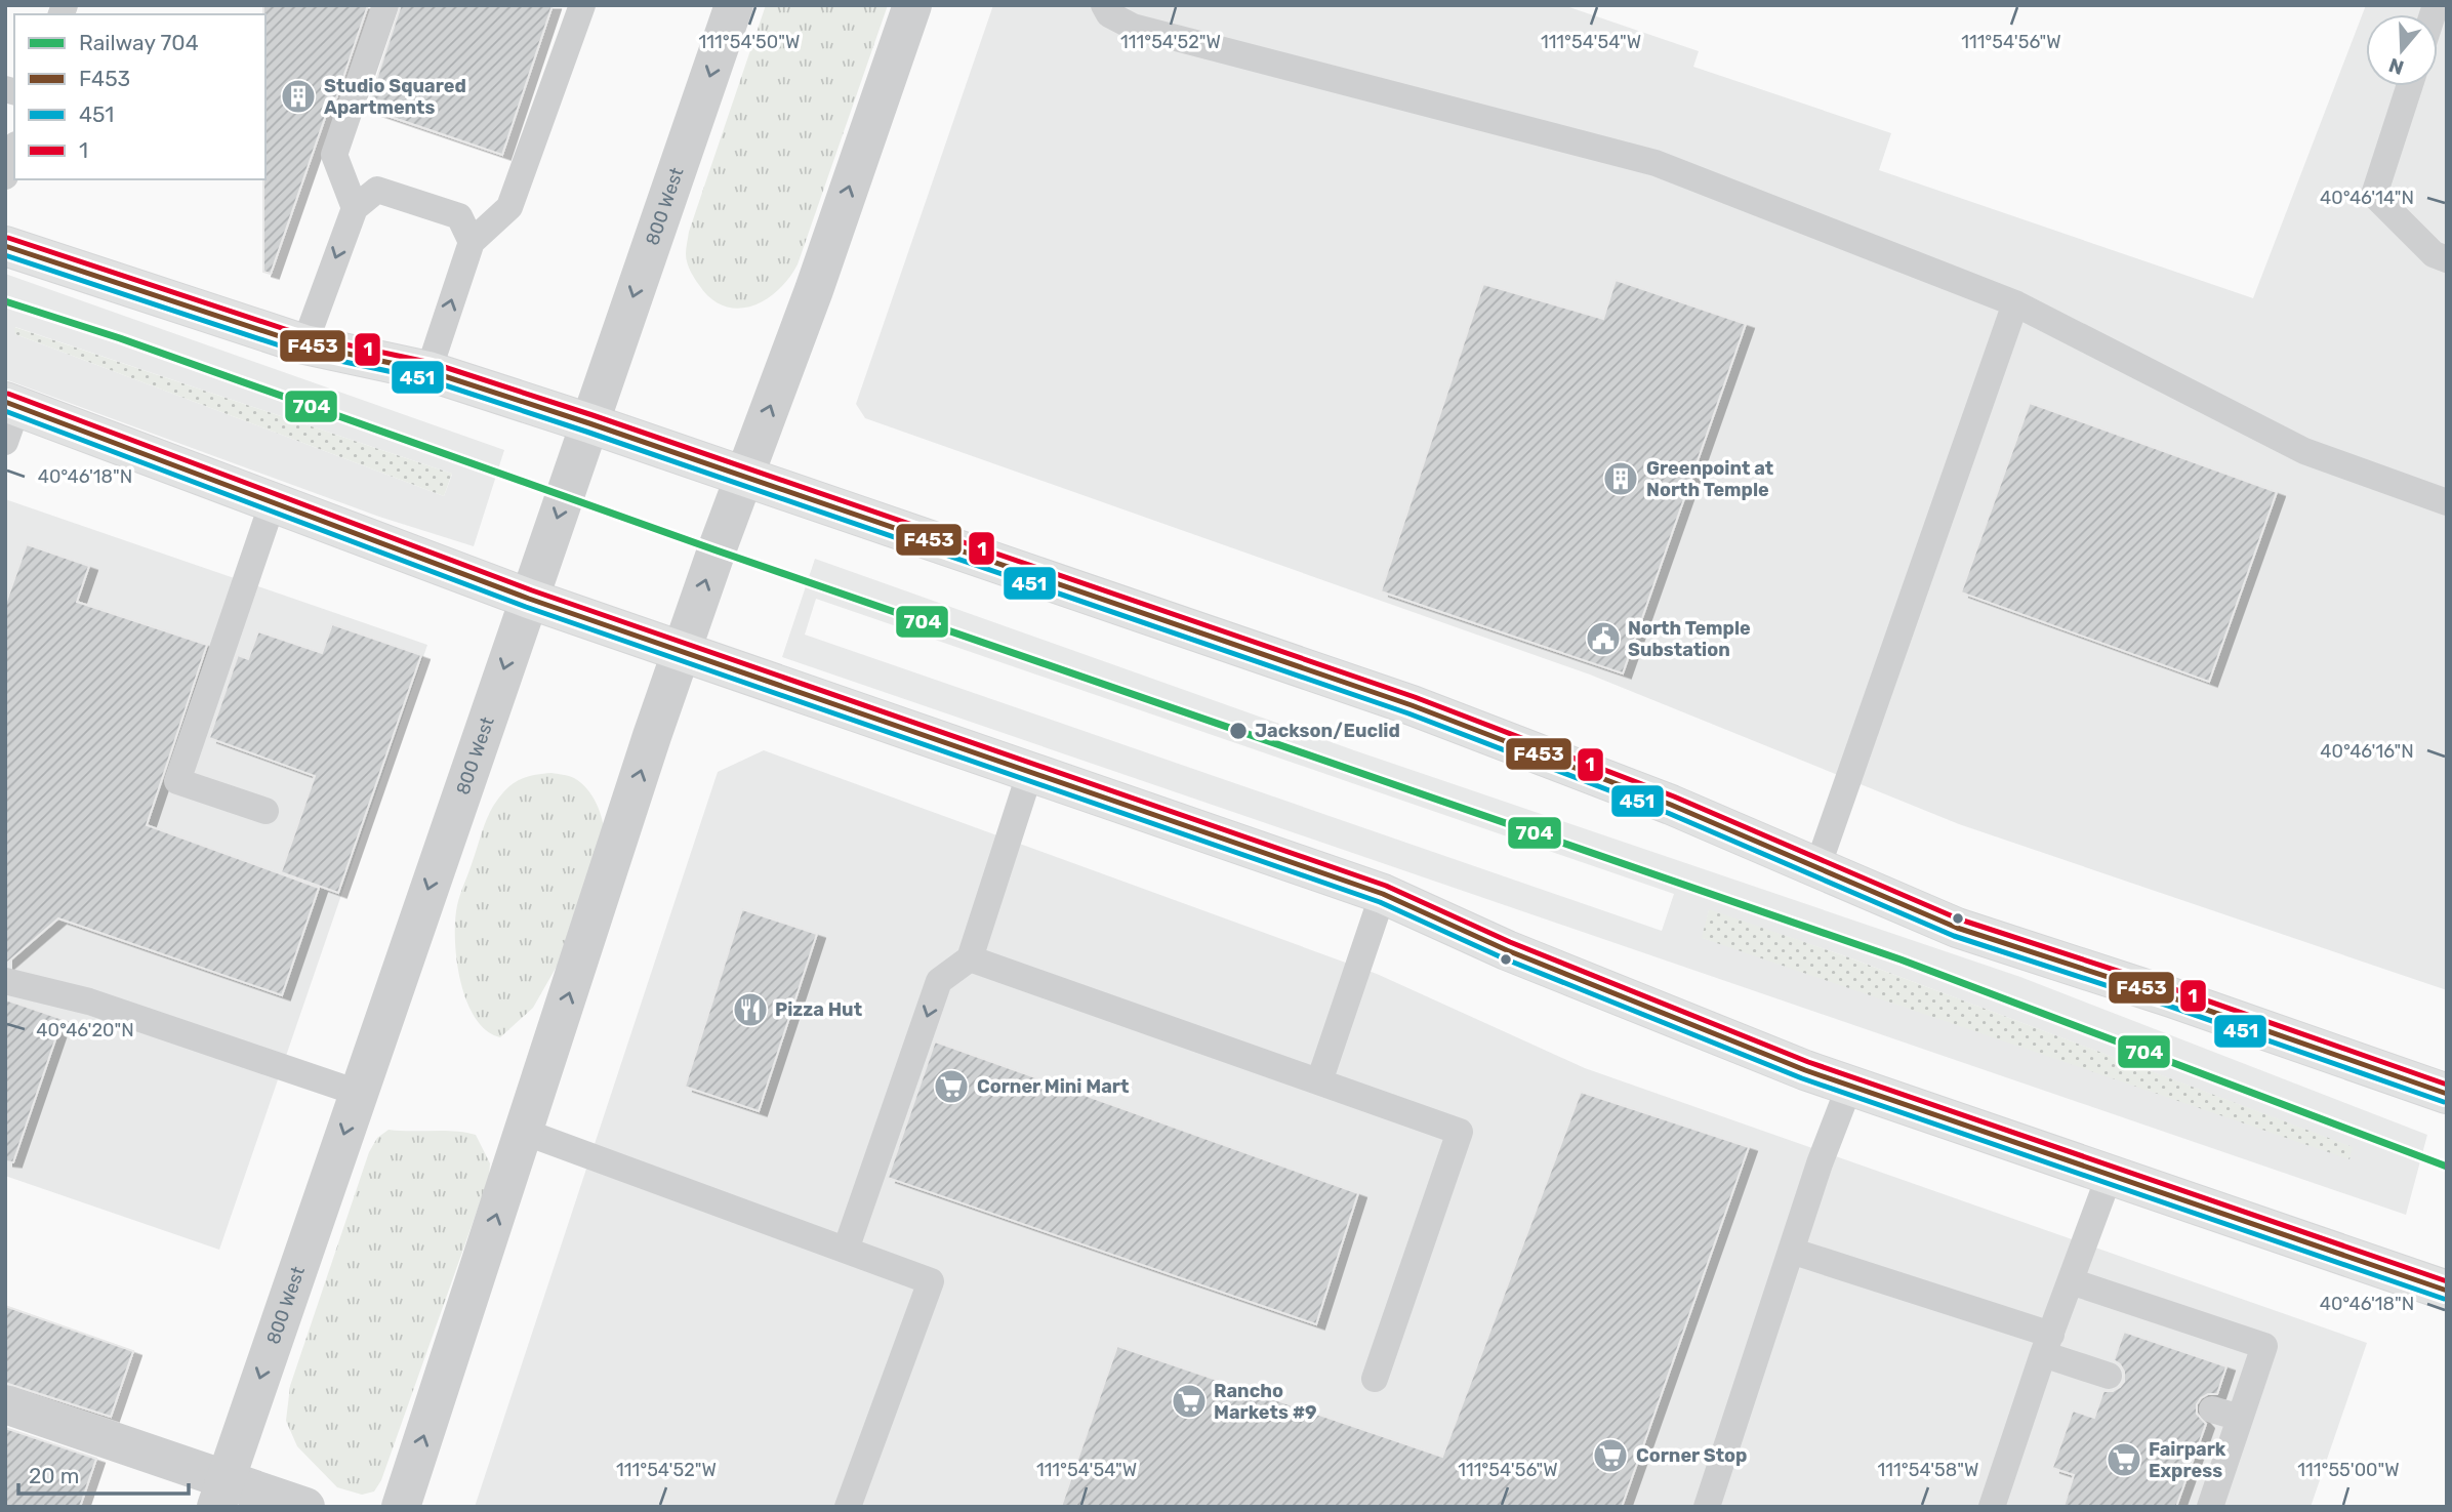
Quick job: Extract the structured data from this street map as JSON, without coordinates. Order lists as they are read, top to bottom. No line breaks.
{"streets":{"street":["800 West"]},"places":{"building":["Studio Squared Apartments","Greenpoint at North Temple"],"public building":["North Temple Substation"],"other":["Jackson/Euclid"],"restaurant":["Pizza Hut"],"supermarket":["Corner Mini Mart","Rancho Markets #9","Corner Stop","Fairpark Express"]},"lines":["transit line 1","transit line F453","transit line 451","rail line 704"],"legend":["Railway 704","F453","451","1"],"scale_bar":"20 m","north":"bottom","coordinates":["111°54'50\"W","111°54'52\"W","111°54'54\"W","111°54'56\"W","40°46'14\"N","40°46'18\"N","40°46'16\"N","40°46'20\"N","111°54'58\"W","111°55'00\"W"]}
